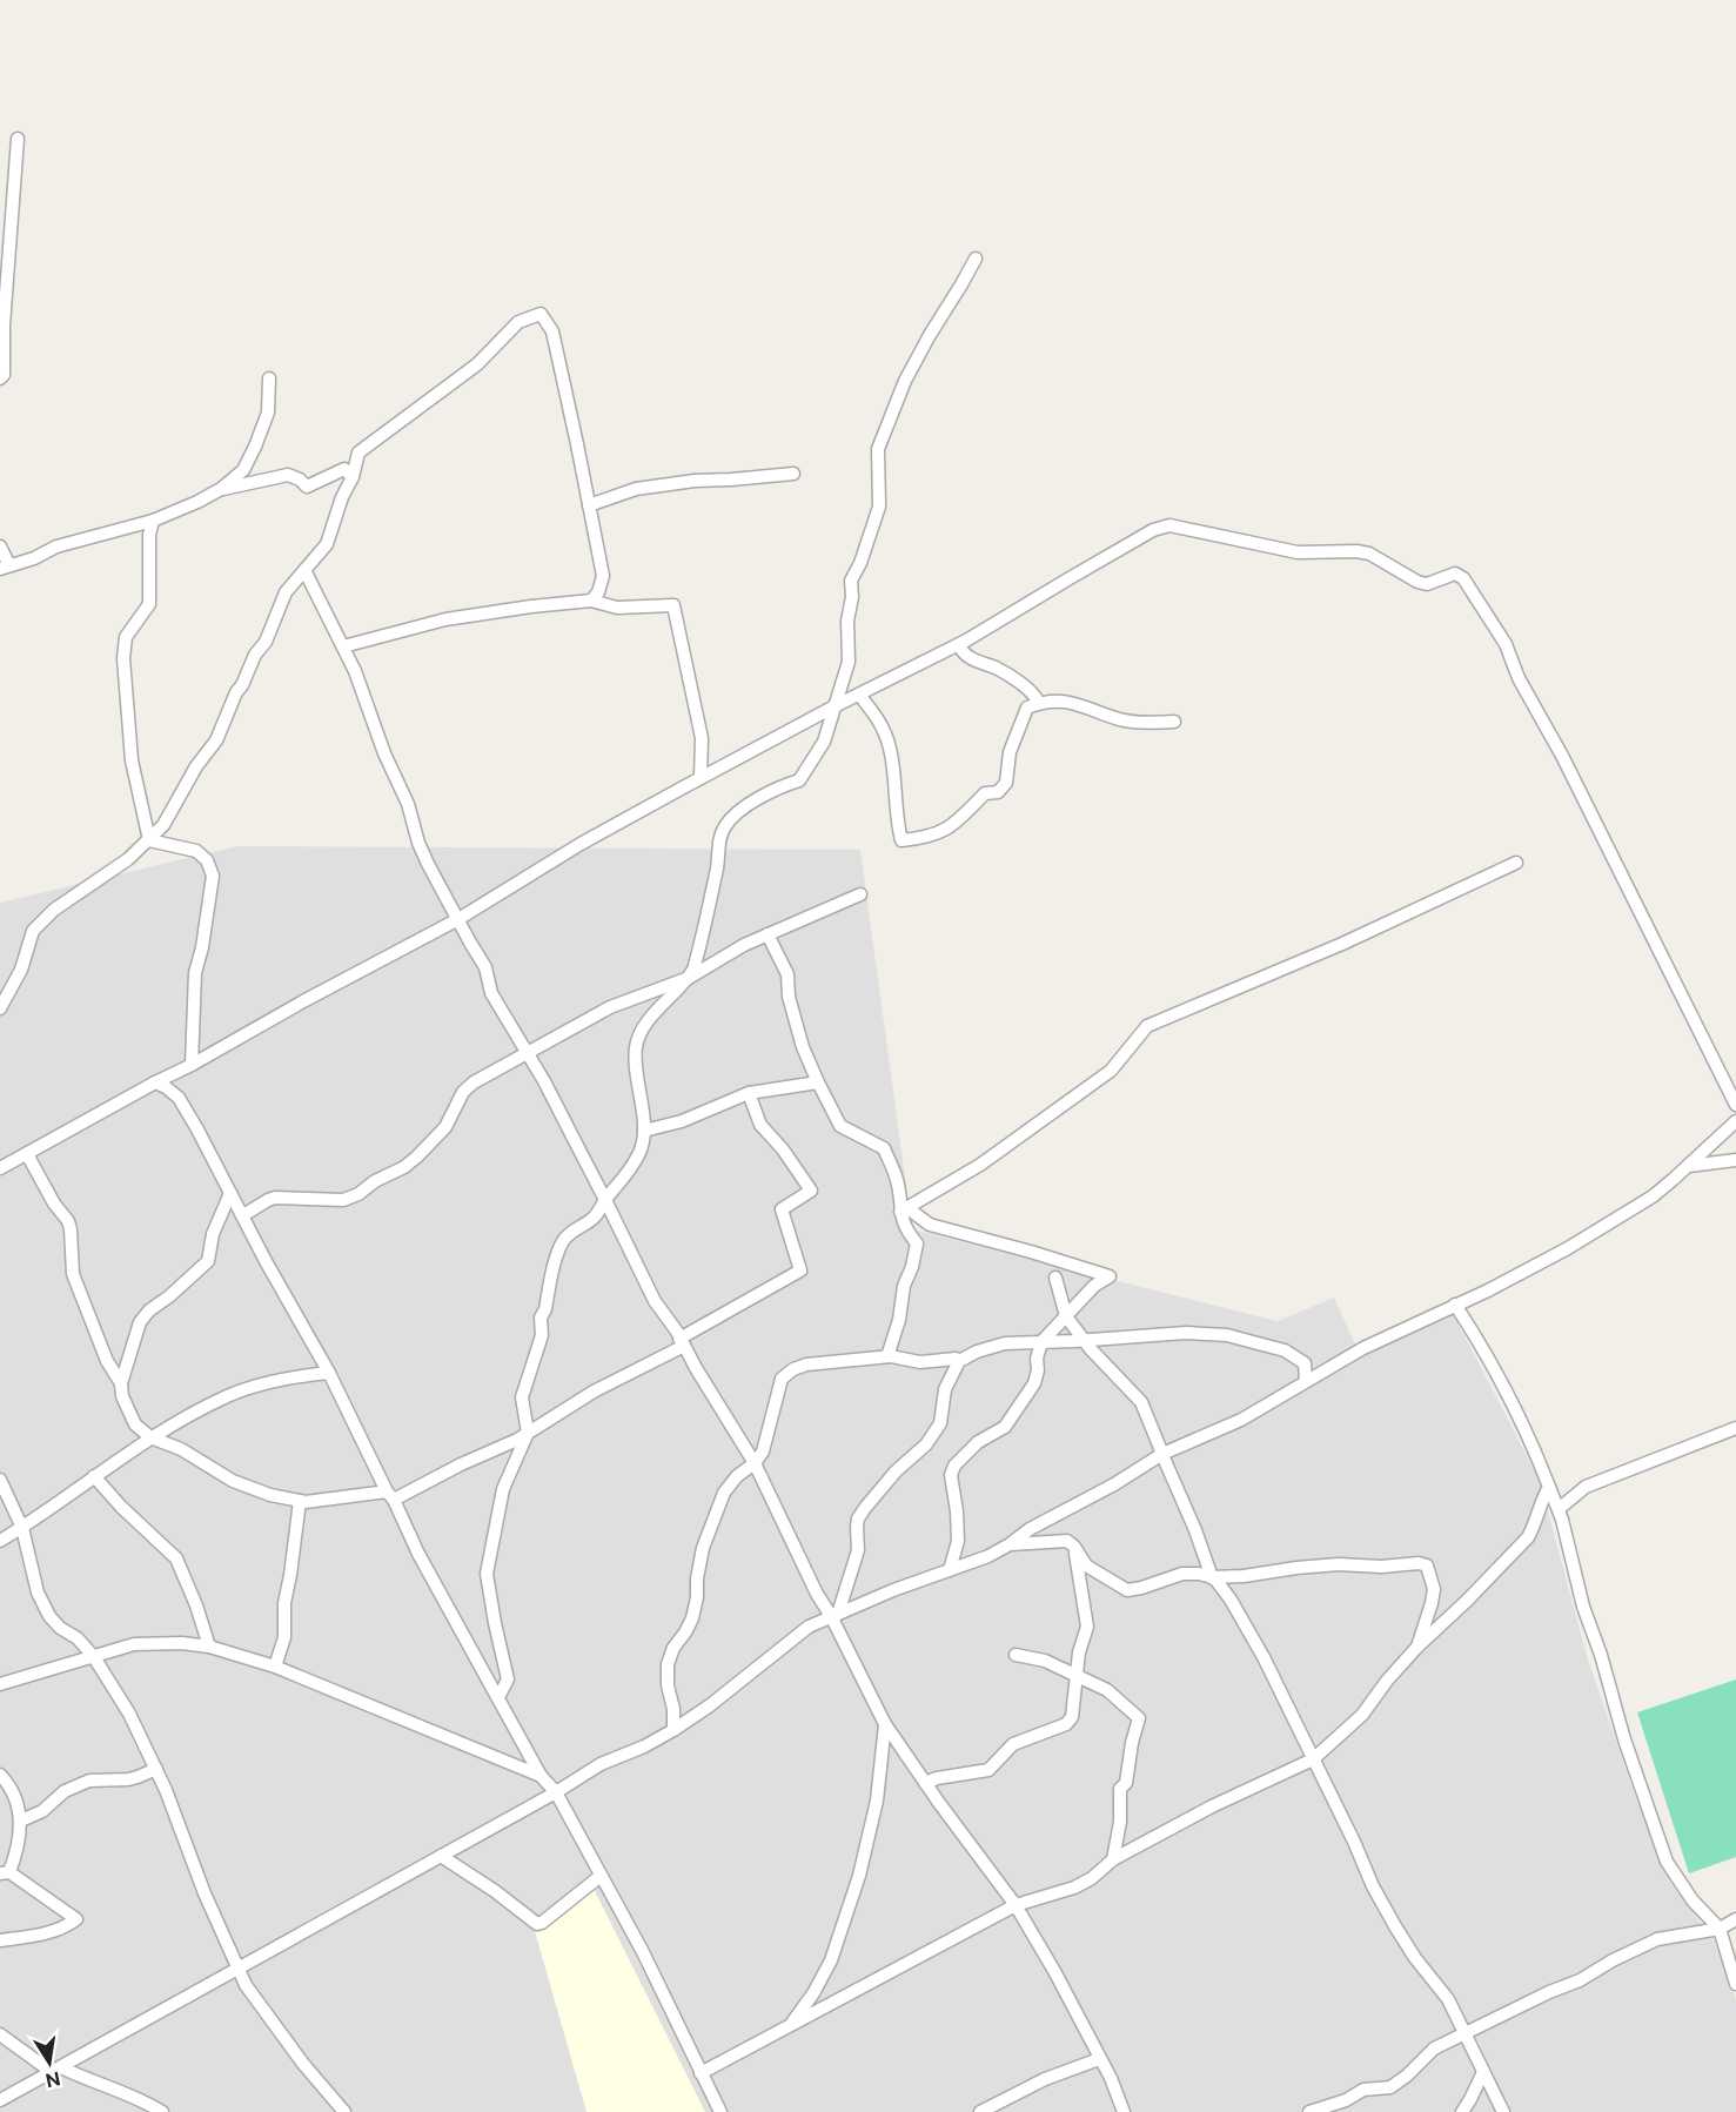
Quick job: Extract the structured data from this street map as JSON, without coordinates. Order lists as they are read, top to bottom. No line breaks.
{"north":"bottom"}
